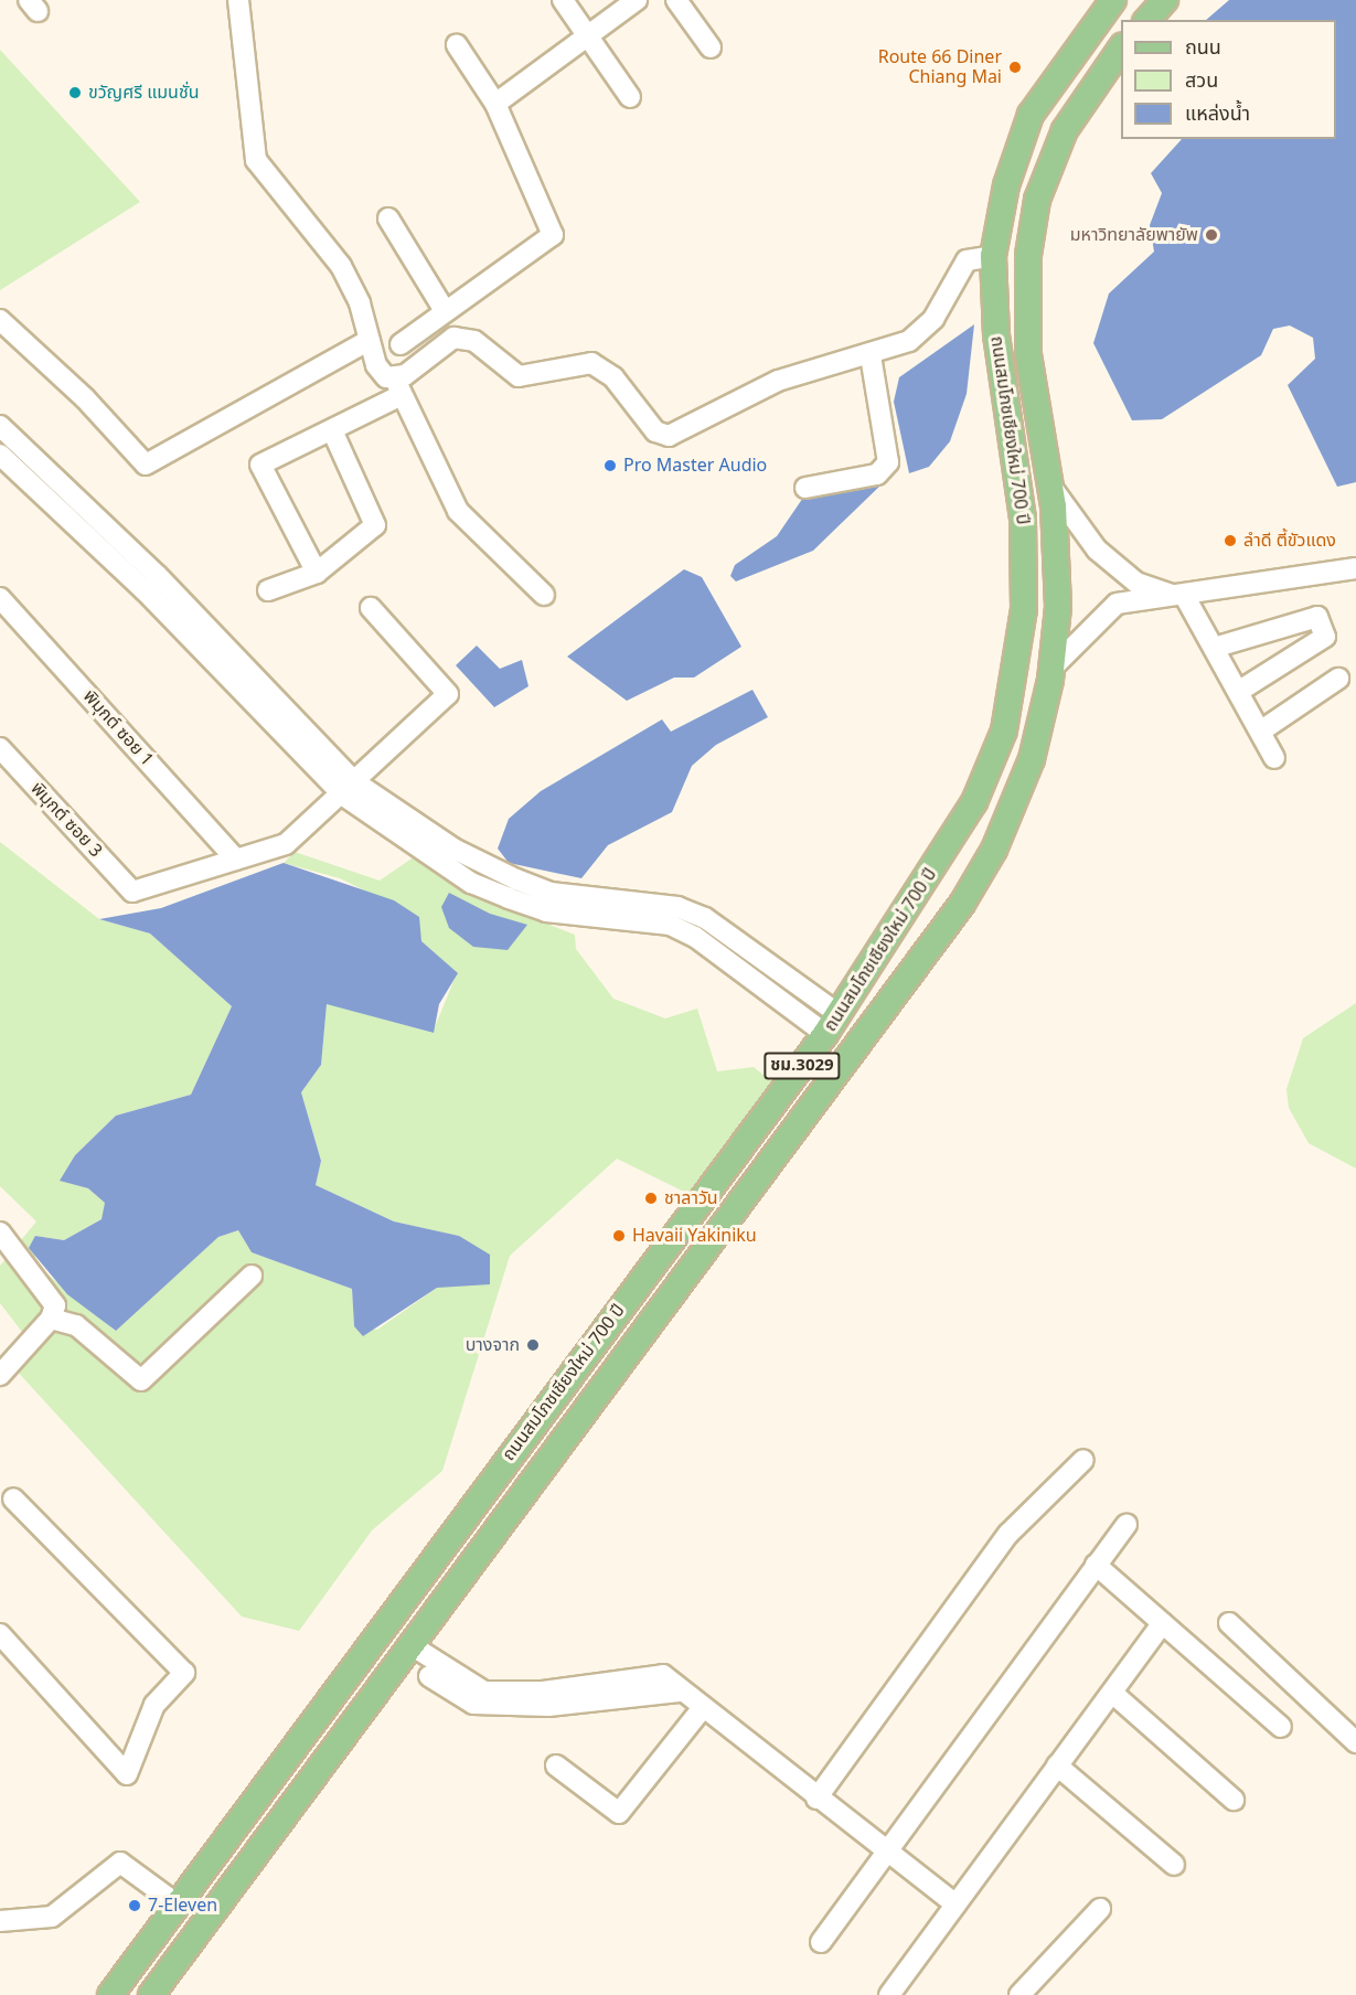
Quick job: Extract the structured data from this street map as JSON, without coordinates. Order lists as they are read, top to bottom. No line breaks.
{"streets":{"main road":["ถนนสมโภชเชียงใหม่ 700 ปี","ชม.3029"],"street":["พิมุกต์ ซอย 1","พิมุกต์ ซอย 3"]},"crossings":[["พิมุกต์ ซอย 1","พิมุกต์ ซอย 3"]],"places":["Route 66 Diner Chiang Mai","ขวัญศรี แมนชั่น","มหาวิทยาลัยพายัพ","Pro Master Audio","ลำดี ตี้ขัวแดง","ชาลาวัน","Havaii Yakiniku","บางจาก","7-Eleven"],"legend":["ถนน","สวน","แหล่งน้ำ"]}
